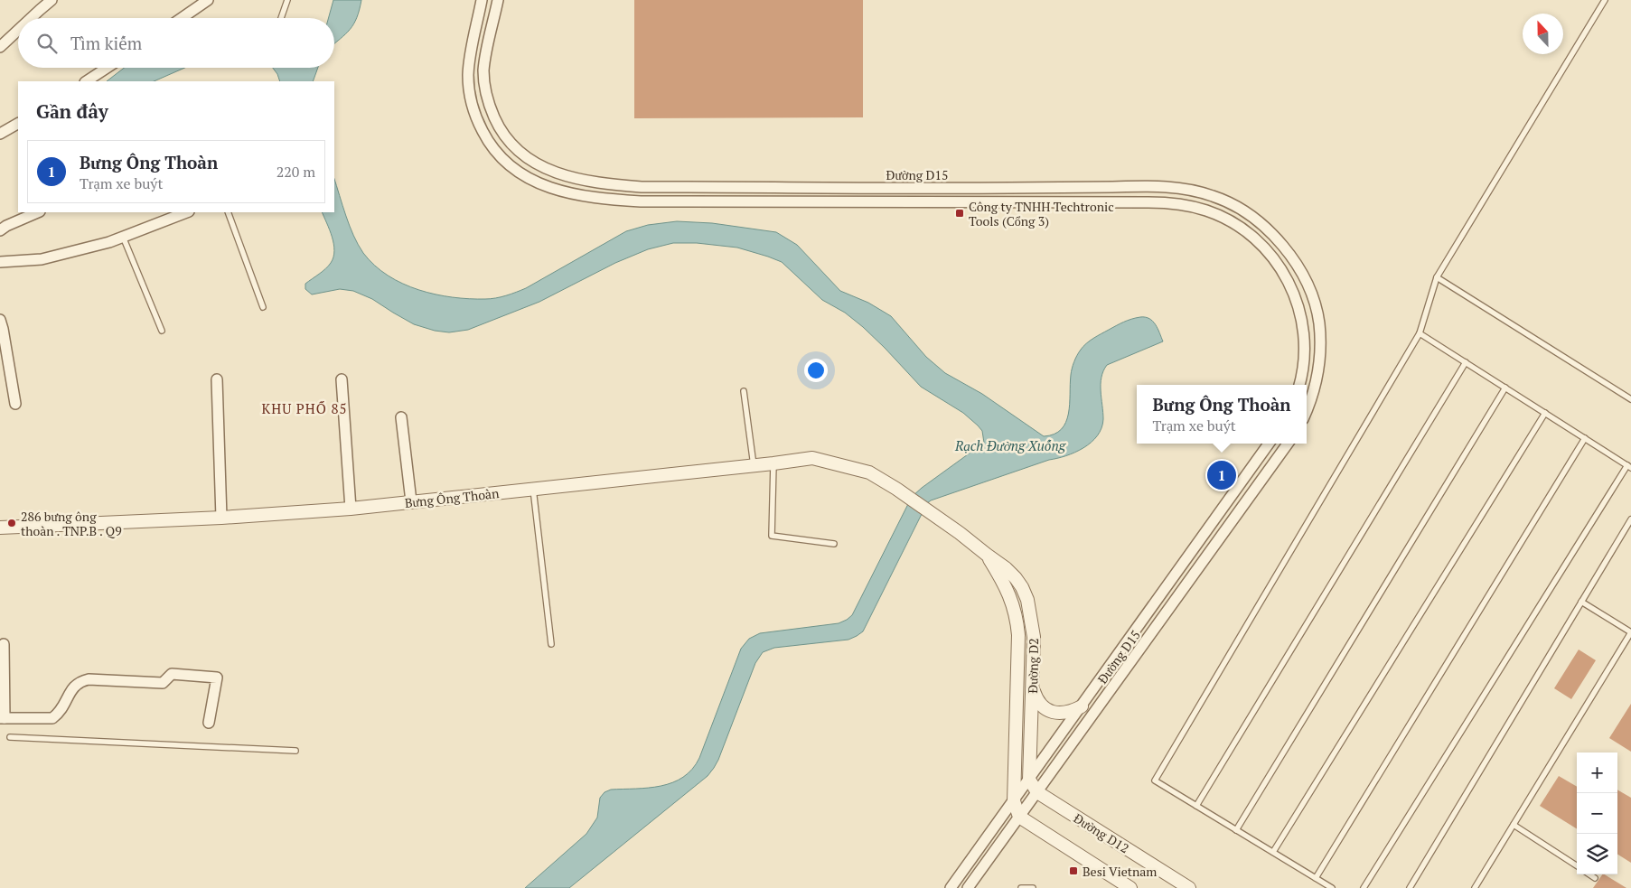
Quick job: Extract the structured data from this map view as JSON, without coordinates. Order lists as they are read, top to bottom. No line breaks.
{"streets":{"street":["Đường D15","Bưng Ông Thoàn","Đường D2","Đường D12"]},"crossings":[["Đường D15","Đường D2"],["Đường D15","Đường D12"],["Bưng Ông Thoàn","Đường D2"]],"districts":["KHU PHỐ 85"],"water":["Rạch Đường Xuống"],"places":{"transit":["Công ty TNHH Techtronic Tools (Cổng 3)","Besi Vietnam"],"other":["286 bưng ông thoàn . TNP.B . Q9"]},"north":"top","page":{"search":"Tìm kiếm","heading":"Gần đây","list":[{"mark":"1","name":"Bưng Ông Thoàn","note":"Trạm xe buýt","value":"220 m"}],"popup":["Bưng Ông Thoàn","Trạm xe buýt"],"pins":"1","map_buttons":["+","−"]}}
